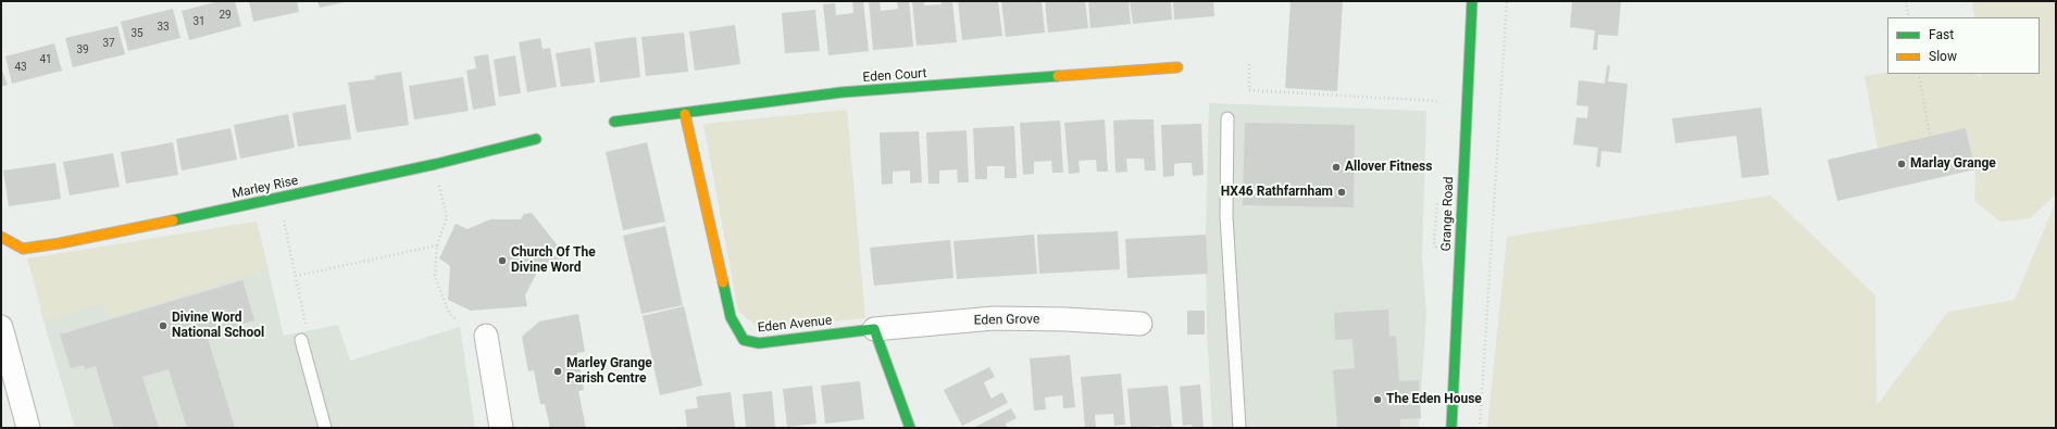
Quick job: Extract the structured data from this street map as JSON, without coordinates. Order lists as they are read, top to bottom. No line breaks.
{"streets":{"street":["Eden Court","Marley Rise","Grange Road","Eden Grove","Eden Avenue"]},"crossings":[["Eden Court","Eden Avenue"],["Eden Grove","Eden Avenue"]],"places":["Marlay Grange","Allover Fitness","HX46 Rathfarnham","Church Of The Divine Word","Divine Word National School","Marley Grange Parish Centre","The Eden House"],"house_numbers":["29","31","33","35","37","39","41","43"],"legend":["Fast","Slow"]}
